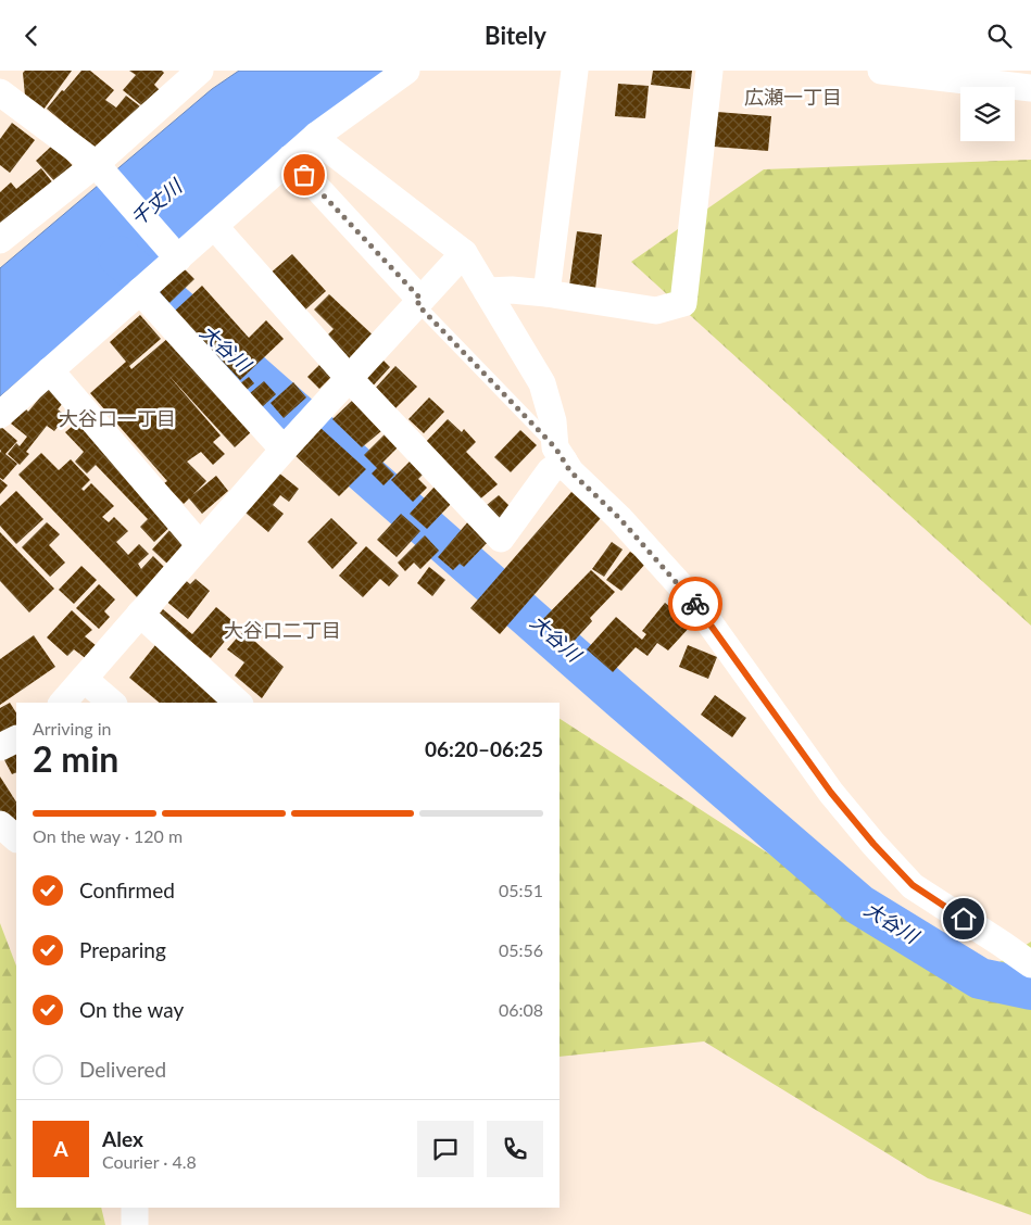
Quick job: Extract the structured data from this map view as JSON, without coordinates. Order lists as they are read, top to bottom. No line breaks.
{"districts":["広瀬一丁目","大谷口一丁目","大谷口二丁目"],"water":["千丈川","大谷川"],"page":{"header":"Bitely","heading":["2 min","Arriving in","06:20–06:25"],"panel":["Alex","Courier · 4.8"],"bar":"On the way · 120 m","list":[["Confirmed","05:51"],["Preparing","05:56"],["On the way","06:08"],"Delivered"],"round":"A"}}
